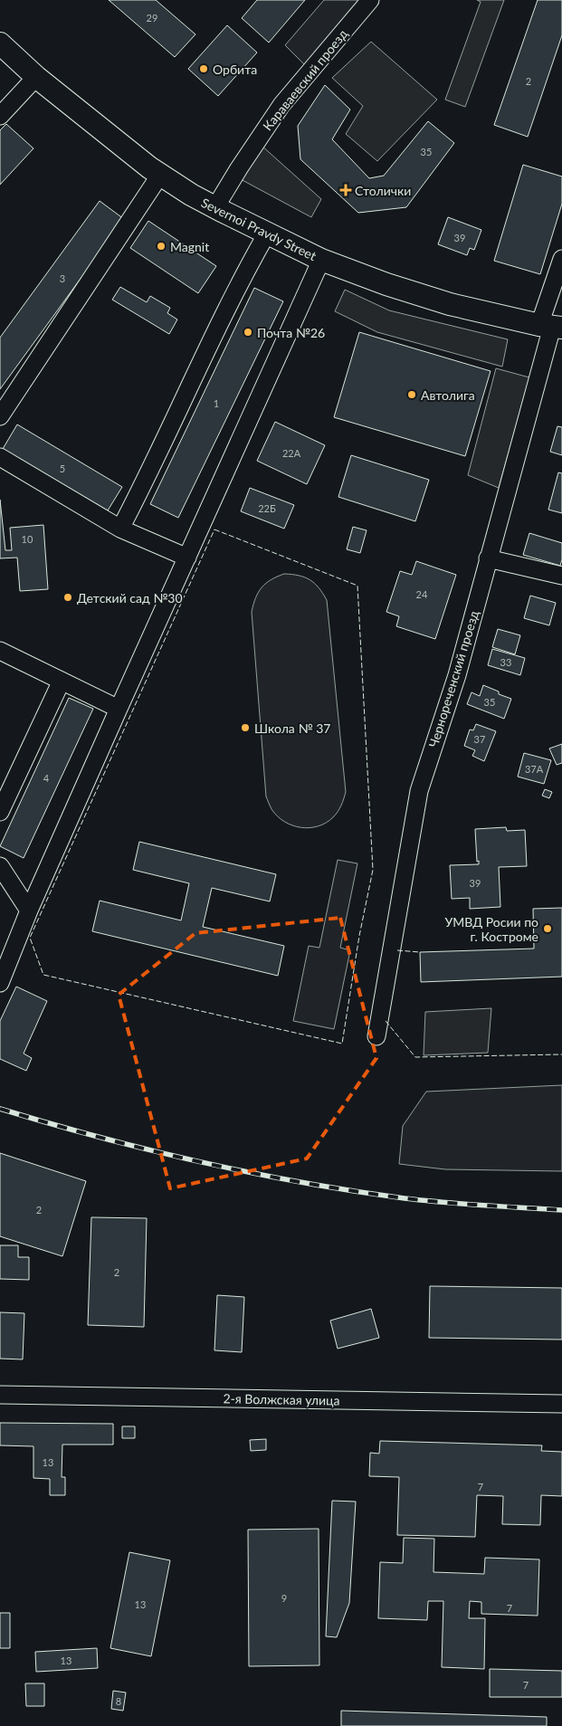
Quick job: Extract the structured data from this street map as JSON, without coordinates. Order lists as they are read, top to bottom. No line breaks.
{"streets":{"main road":["Severnoi Pravdy Street"],"street":["Караваевский проезд","Чернореченский проезд","2-я Волжская улица"]},"crossings":[["Караваевский проезд","Severnoi Pravdy Street"],["Severnoi Pravdy Street","Чернореченский проезд"]],"places":{"other":["Орбита","Magnit","Почта №26","Автолига","Детский сад №30","Школа № 37","УМВД Росии по г. Костроме"],"health":["Столички"]},"house_numbers":["29","2","35","39","3","1","22А","5","22Б","10","24","33","35","37","37А","4","39","2","2","13","7","9","13","7","13","7","8"]}
